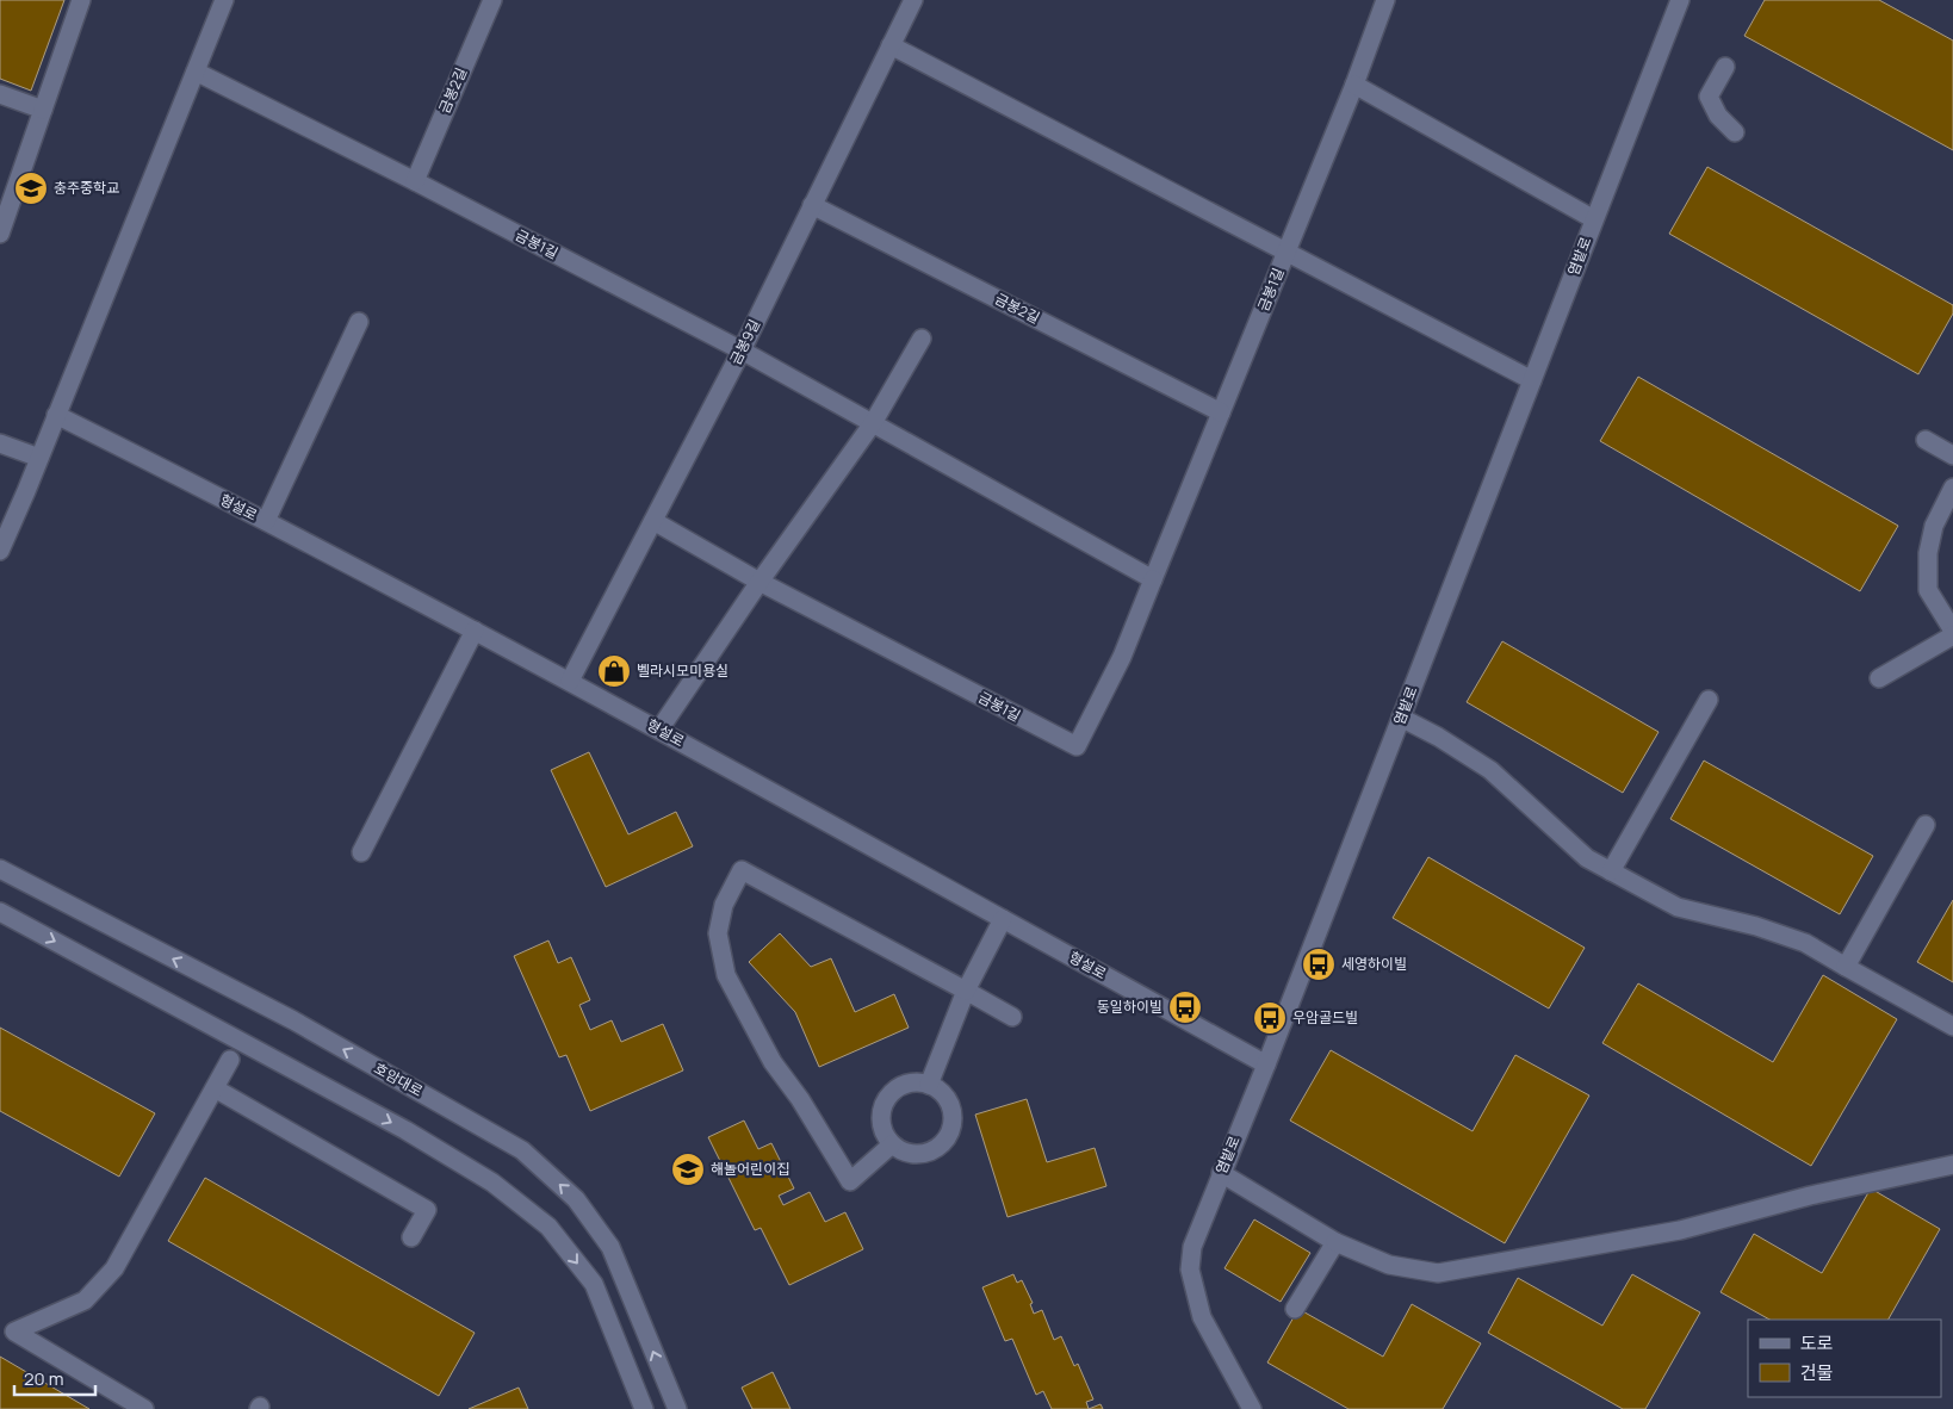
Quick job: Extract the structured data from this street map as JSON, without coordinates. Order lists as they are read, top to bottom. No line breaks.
{"streets":{"street":["금봉2길","금봉1길","염밭로","금봉9길","형설로","호암대로"]},"crossings":[["금봉2길","금봉1길"],["금봉2길","금봉9길"],["금봉1길","금봉9길"],["염밭로","형설로"],["금봉9길","형설로"]],"places":{"school or university":["충주중학교","해놀어린이집"],"shop":["벨라시모미용실"],"bus stop":["세영하이빌","동일하이빌","우암골드빌"]},"legend":["도로","건물"],"scale_bar":"20 m"}
